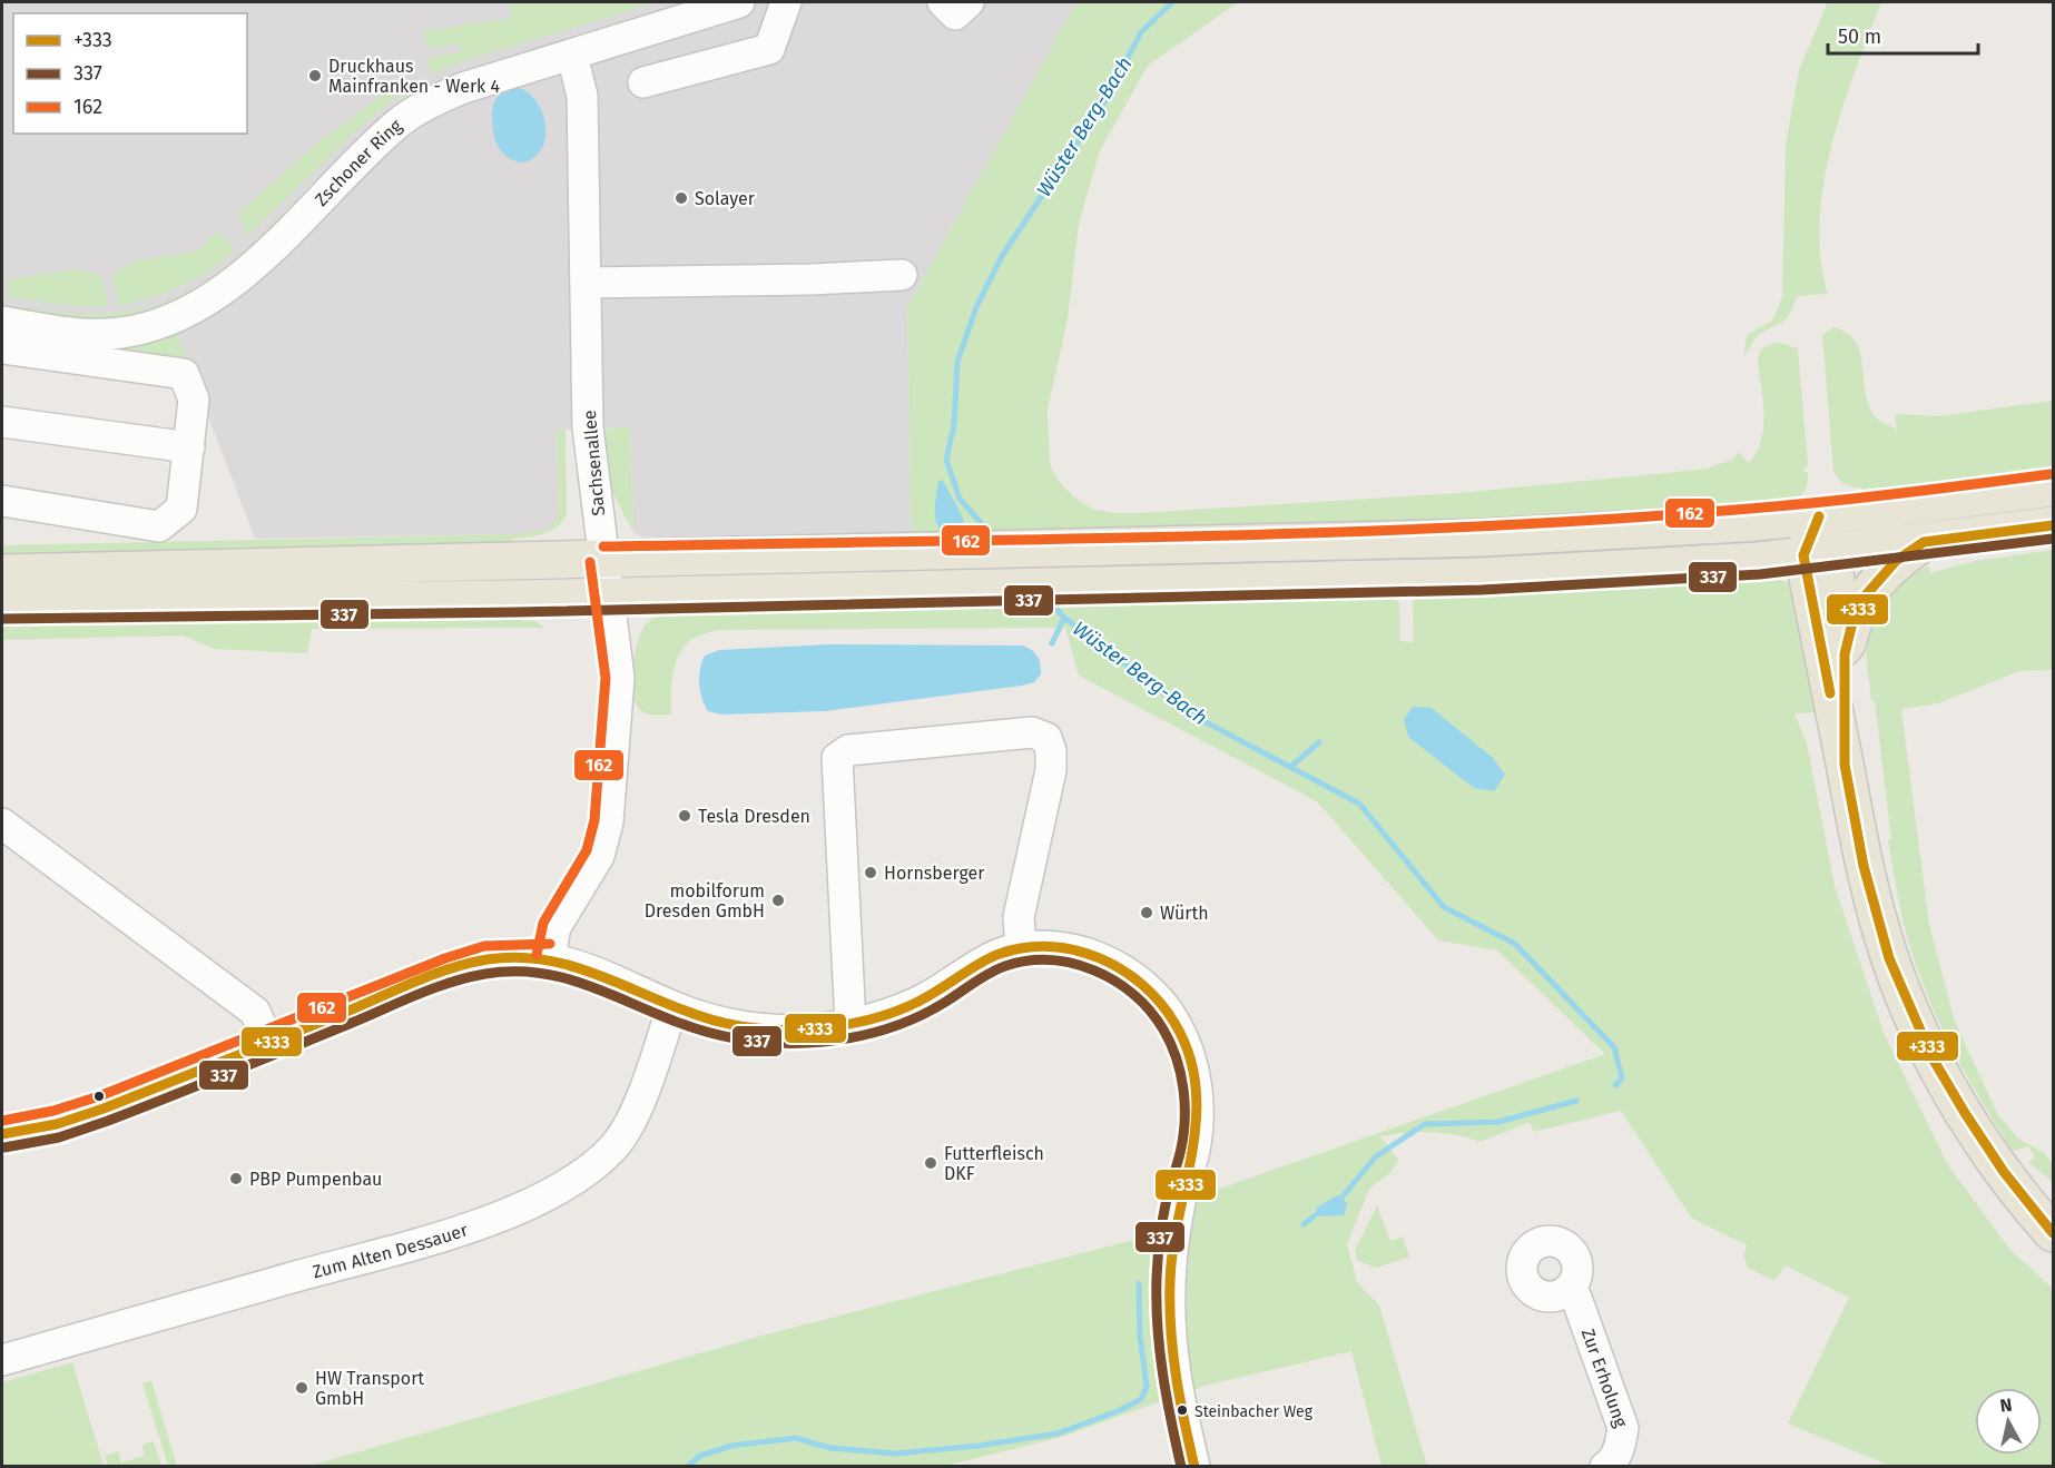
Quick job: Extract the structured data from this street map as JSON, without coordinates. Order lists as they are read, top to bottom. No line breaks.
{"streets":{"street":["Zschoner Ring","Sachsenallee","Zum Alten Dessauer","Zur Erholung"]},"crossings":[["Zschoner Ring","Sachsenallee"]],"water":["Wüster Berg-Bach"],"places":["Druckhaus Mainfranken - Werk 4","Solayer","Tesla Dresden","Hornsberger","mobilforum Dresden GmbH","Würth","Futterfleisch DKF","PBP Pumpenbau","HW Transport GmbH","Steinbacher Weg"],"lines":["transit line 162","transit line +333","transit line 337"],"legend":["+333","337","162"],"scale_bar":"50 m","north":"top"}
